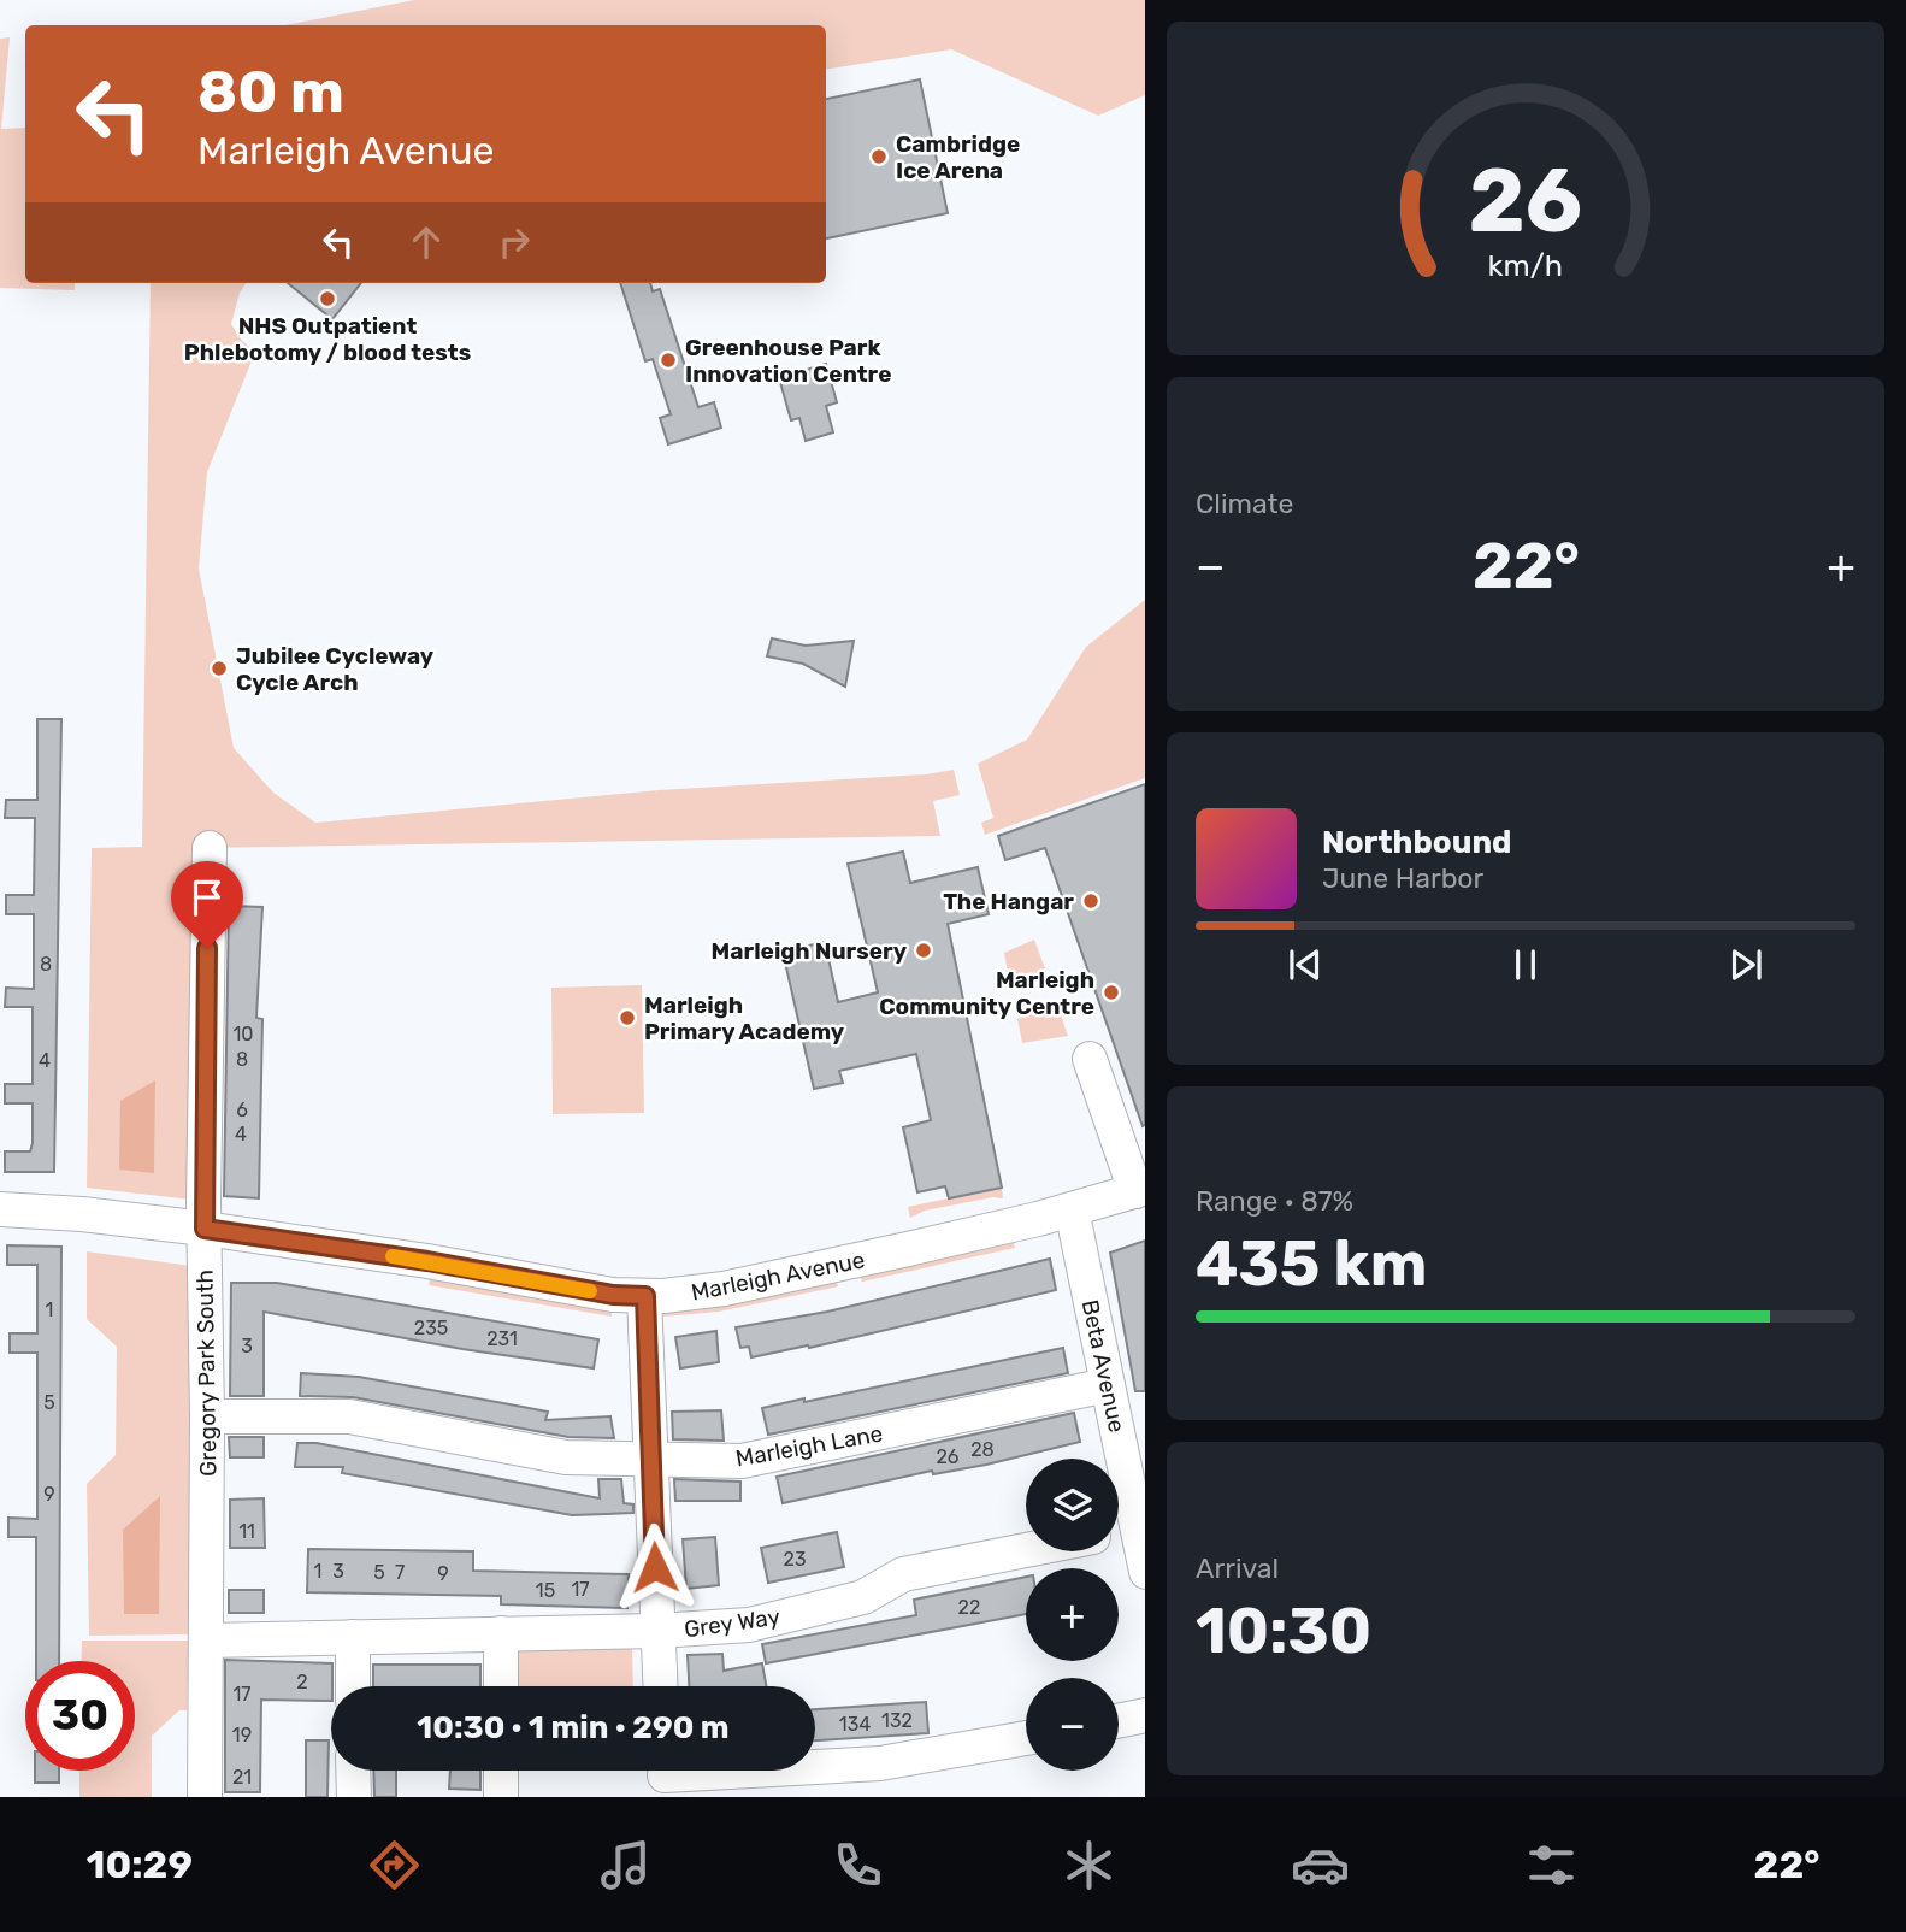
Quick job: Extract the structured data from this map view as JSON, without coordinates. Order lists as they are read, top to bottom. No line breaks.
{"streets":{"street":["Marleigh Avenue","Beta Avenue","Gregory Park South","Marleigh Lane","Grey Way"]},"crossings":[["Marleigh Avenue","Beta Avenue"],["Marleigh Avenue","Gregory Park South"],["Beta Avenue","Marleigh Lane"],["Gregory Park South","Marleigh Lane"],["Gregory Park South","Grey Way"]],"places":["Cambridge Ice Arena","NHS Outpatient Phlebotomy / blood tests","Greenhouse Park Innovation Centre","Jubilee Cycleway Cycle Arch","The Hangar","Marleigh Nursery","Marleigh Community Centre","Marleigh Primary Academy"],"house_numbers":["8","10","8","4","6","4","1","235","231","3","5","28","26","9","11","23","1","3","5","7","9","17","15","22","2","17","132","134","19","21"],"page":{"turn":["80 m","Marleigh Avenue"],"tile":["Climate",["Range · 87%","435 km"],["Arrival","10:30"]],"heat":["−","22°","+"],"song":["Northbound","June Harbor"],"map_buttons":["+","−"],"limit":"30","trip":"10:30 · 1 min · 290 m","tabs":["10:29","22°"],"gauge":["26","km/h"]}}
